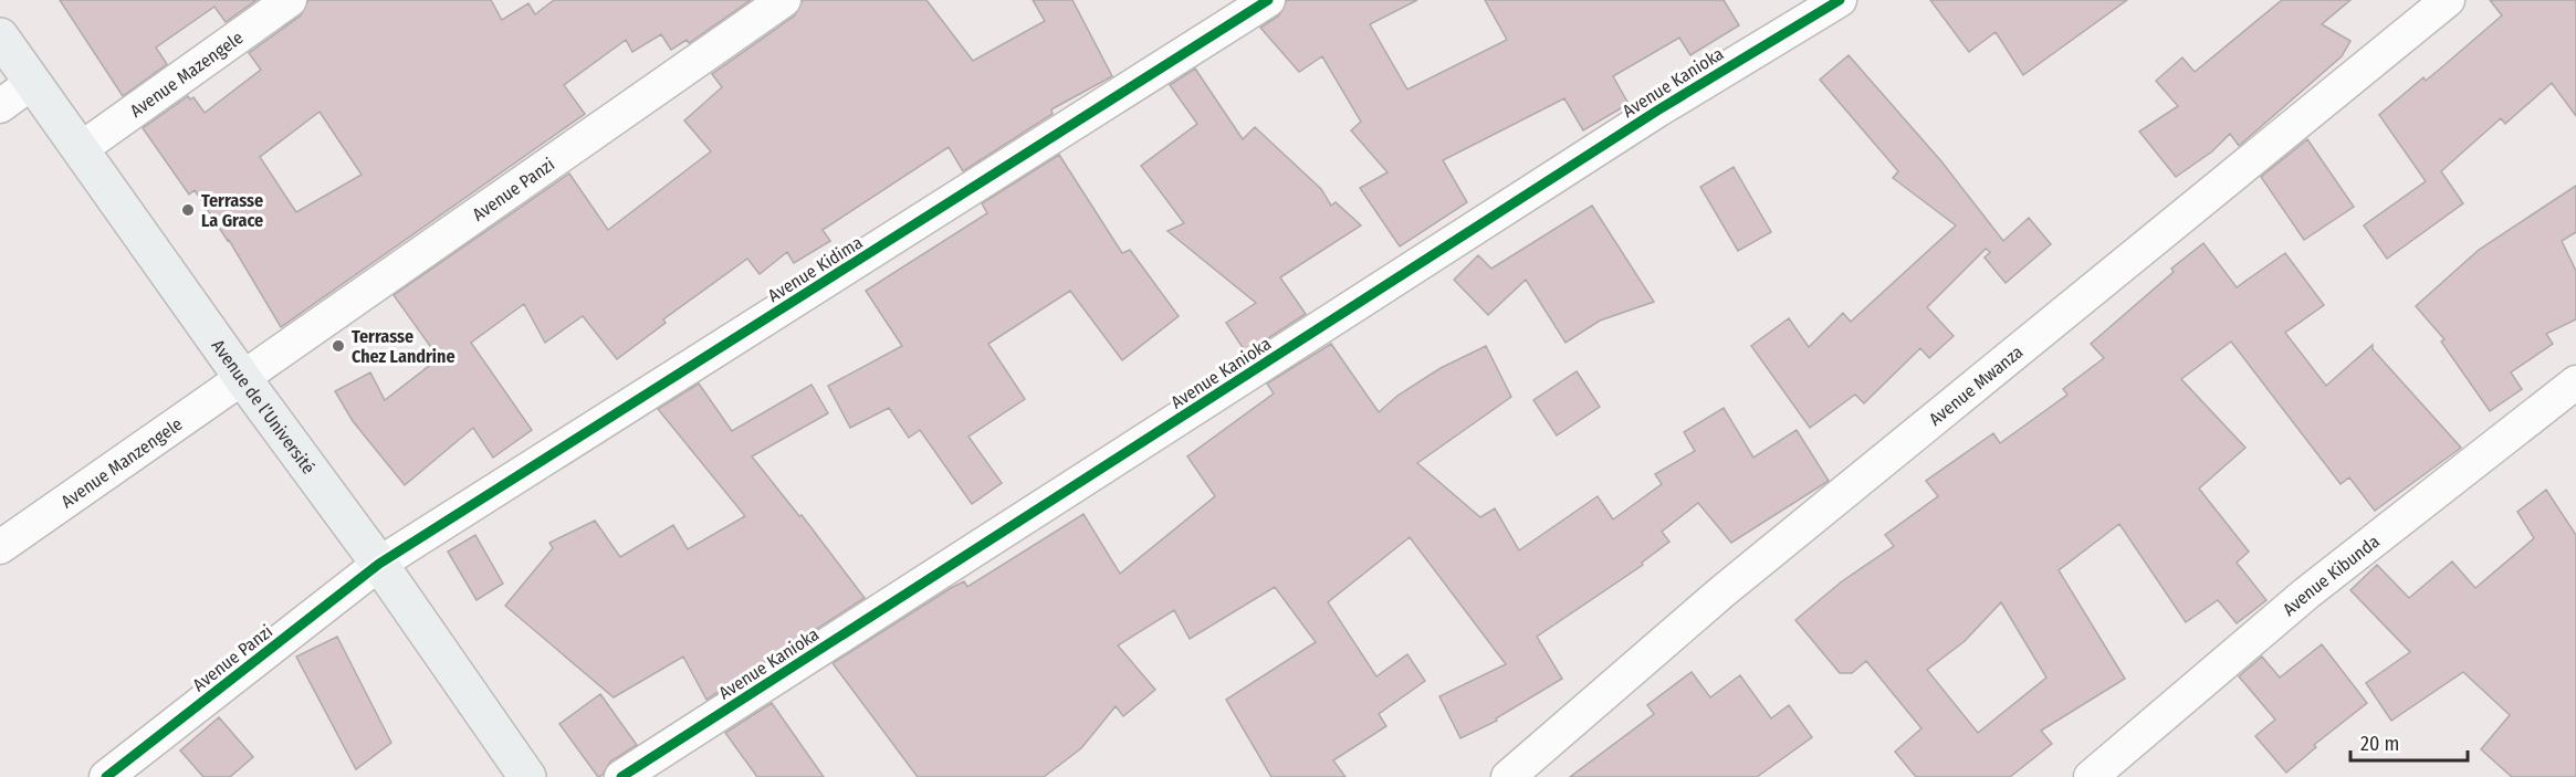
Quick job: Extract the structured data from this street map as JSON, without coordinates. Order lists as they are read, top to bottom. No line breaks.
{"streets":{"main road":["Avenue de l’Université"],"street":["Avenue Mazengele","Avenue Kanioka","Avenue Panzi","Avenue Kidima","Avenue Mwanza","Avenue Manzengele","Avenue Kibunda"]},"crossings":[["Avenue Mazengele","Avenue de l’Université"],["Avenue Panzi","Avenue Kidima"],["Avenue Panzi","Avenue de l’Université"],["Avenue Panzi","Avenue Manzengele"],["Avenue Kidima","Avenue de l’Université"],["Avenue de l’Université","Avenue Manzengele"]],"places":["Terrasse La Grace","Terrasse Chez Landrine"],"scale_bar":"20 m"}
